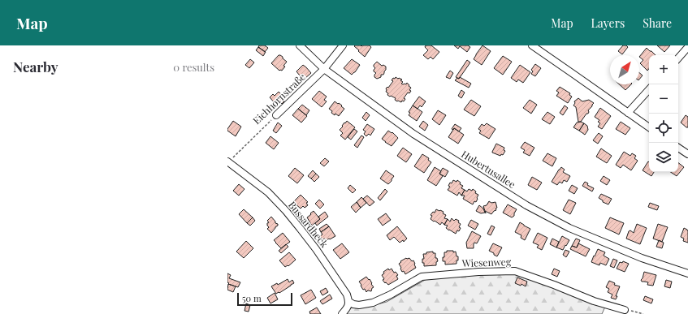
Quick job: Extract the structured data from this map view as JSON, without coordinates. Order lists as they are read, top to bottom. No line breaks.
{"streets":{"street":["Eichhornstraße","Hubertusallee","Bussardheck","Wiesenweg"]},"crossings":[["Eichhornstraße","Hubertusallee"],["Eichhornstraße","Bussardheck"],["Bussardheck","Wiesenweg"]],"scale_bar":"50 m","north":"top right","page":{"header":"Map","nav":["Map","Layers","Share"],"heading":["Nearby","0 results"],"map_buttons":["+","−"],"scale":"50 m"}}
